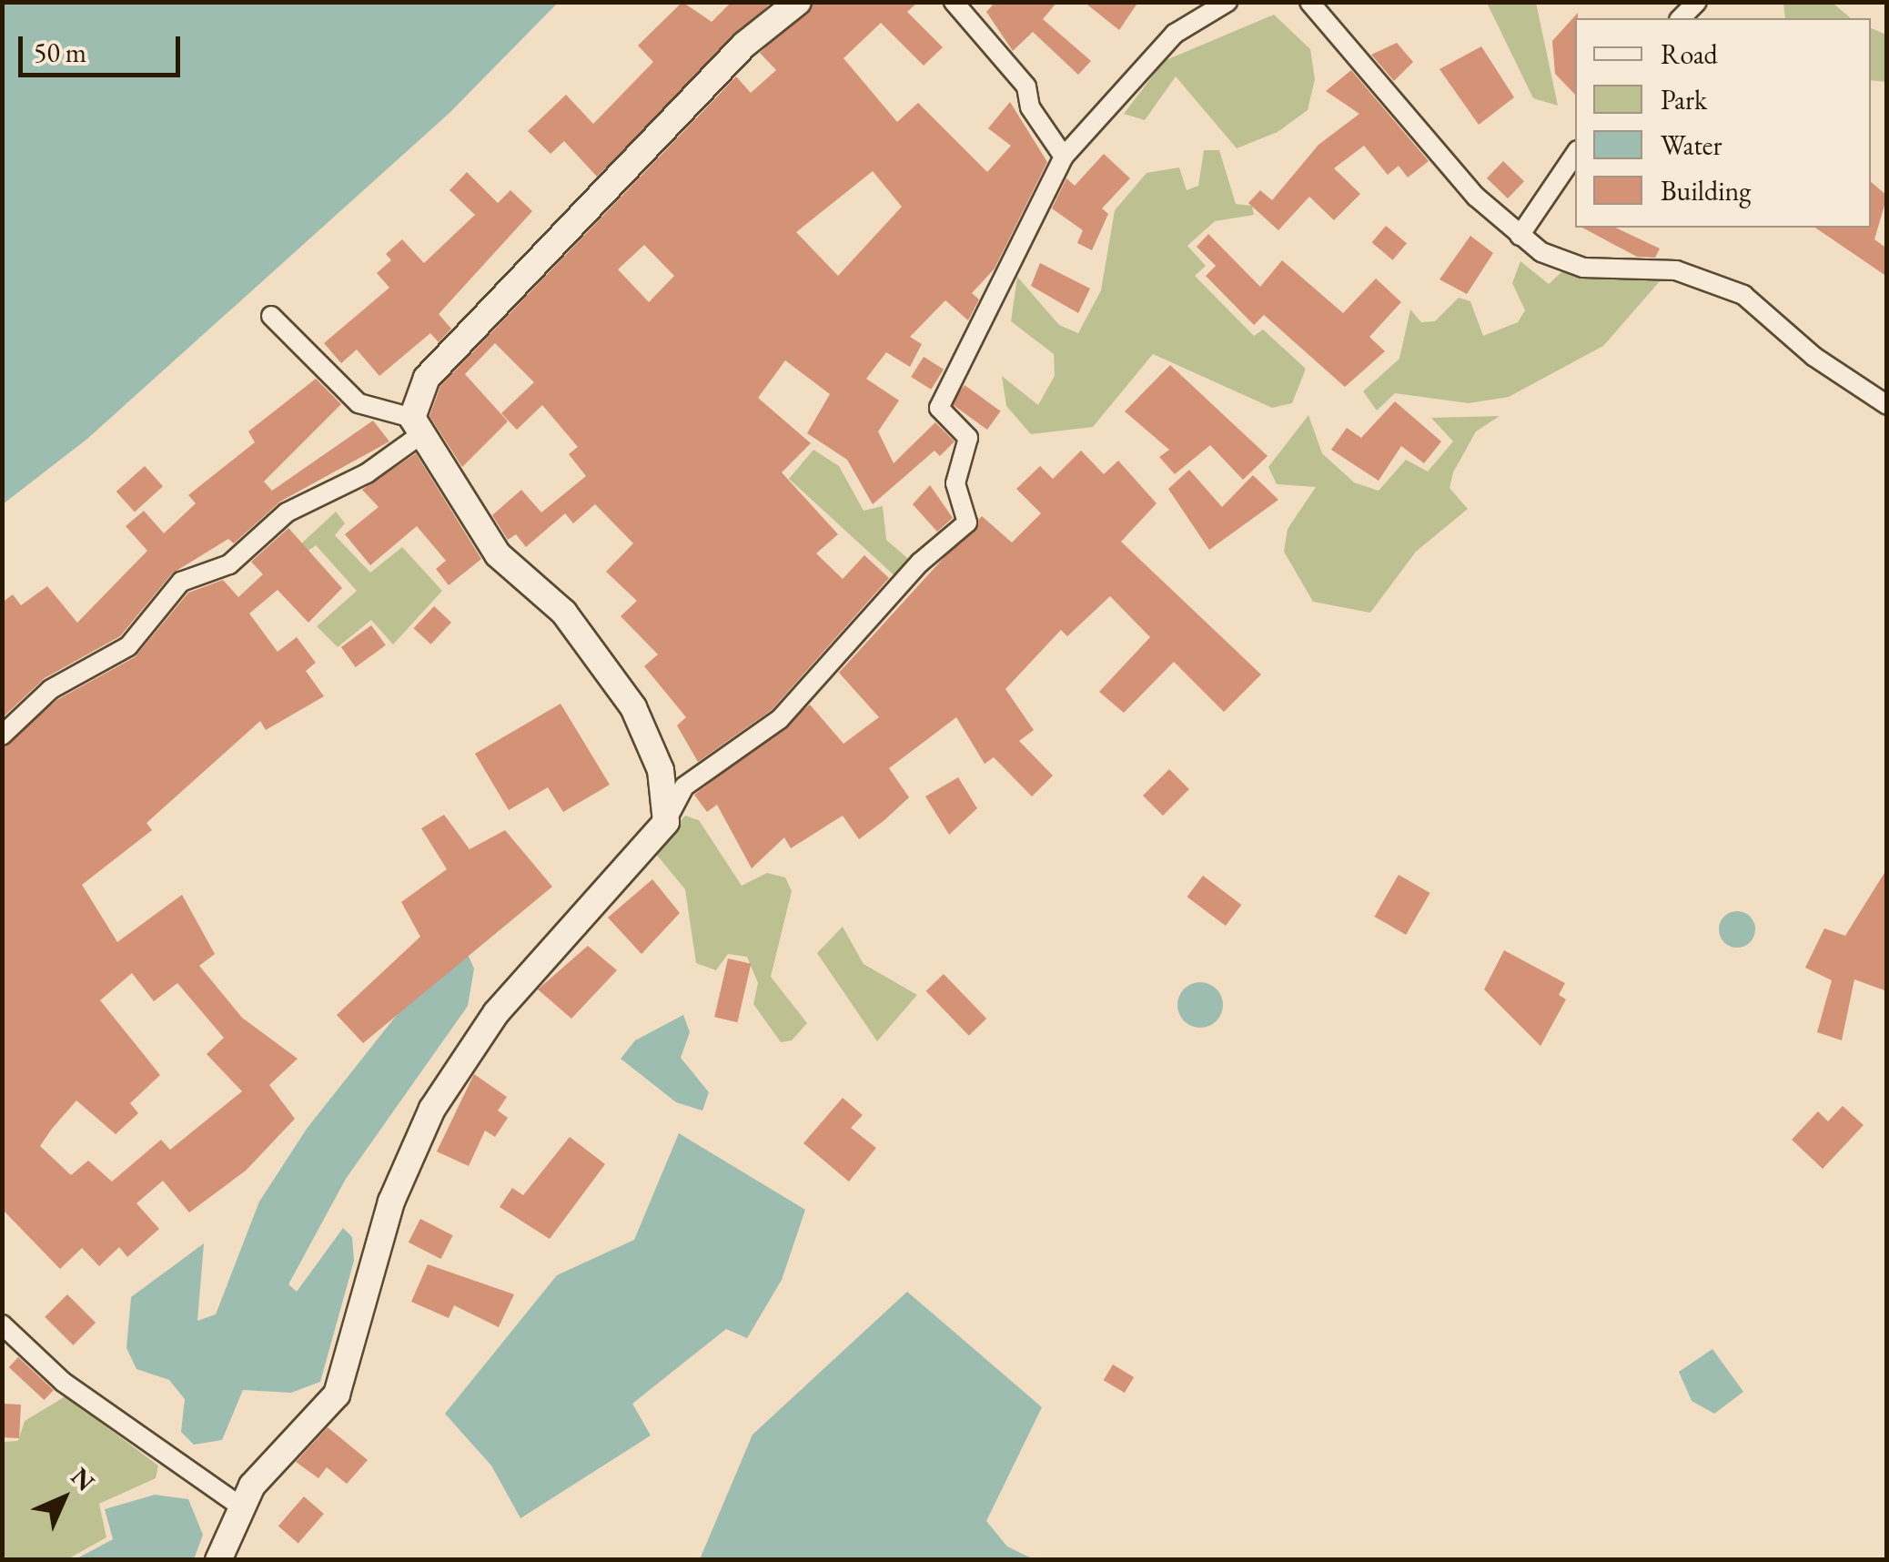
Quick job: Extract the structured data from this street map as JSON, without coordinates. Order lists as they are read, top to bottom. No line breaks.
{"legend":["Road","Park","Water","Building"],"scale_bar":"50 m","north":"top right"}
